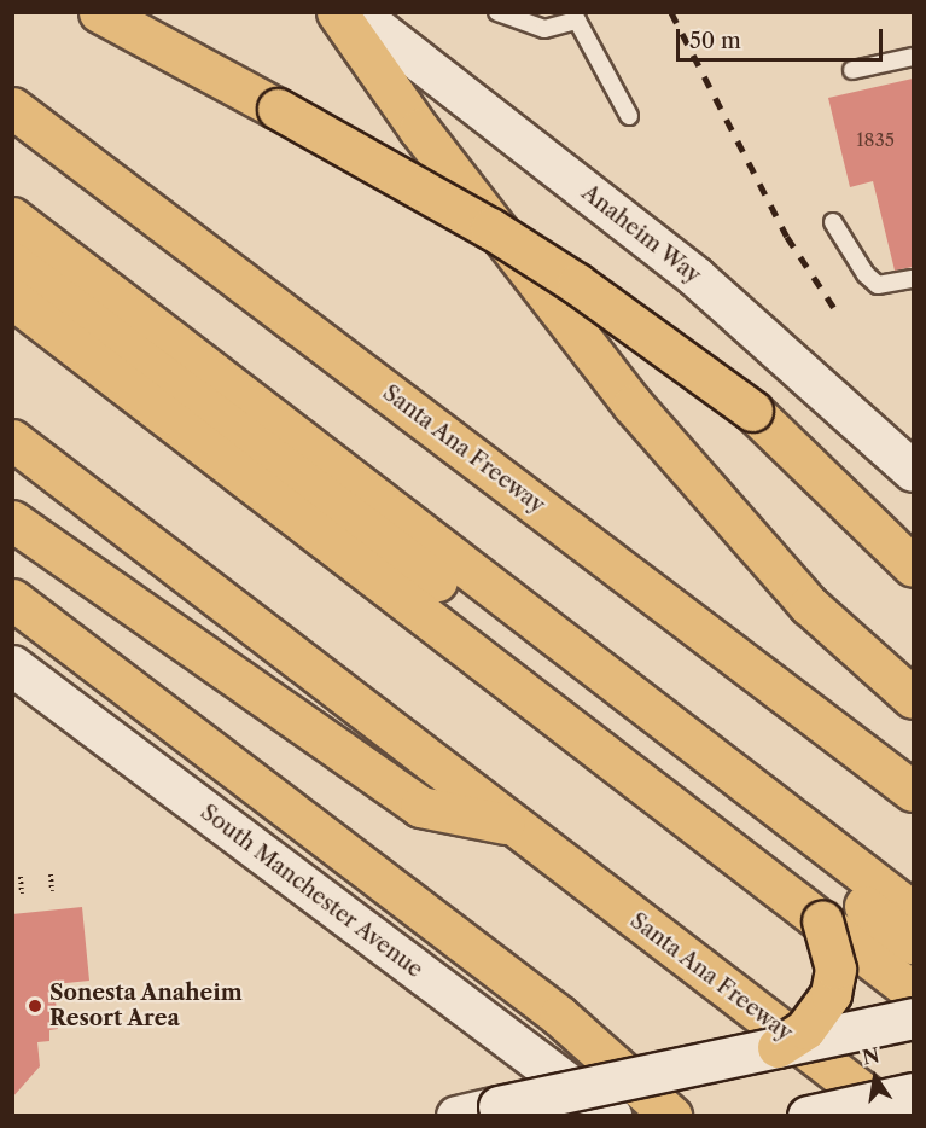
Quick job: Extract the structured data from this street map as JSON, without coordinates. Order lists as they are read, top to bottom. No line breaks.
{"streets":{"highway":["Santa Ana Freeway"],"main road":["Anaheim Way","South Manchester Avenue"]},"places":["Sonesta Anaheim Resort Area"],"house_numbers":["1835"],"scale_bar":"50 m","north":"top"}
